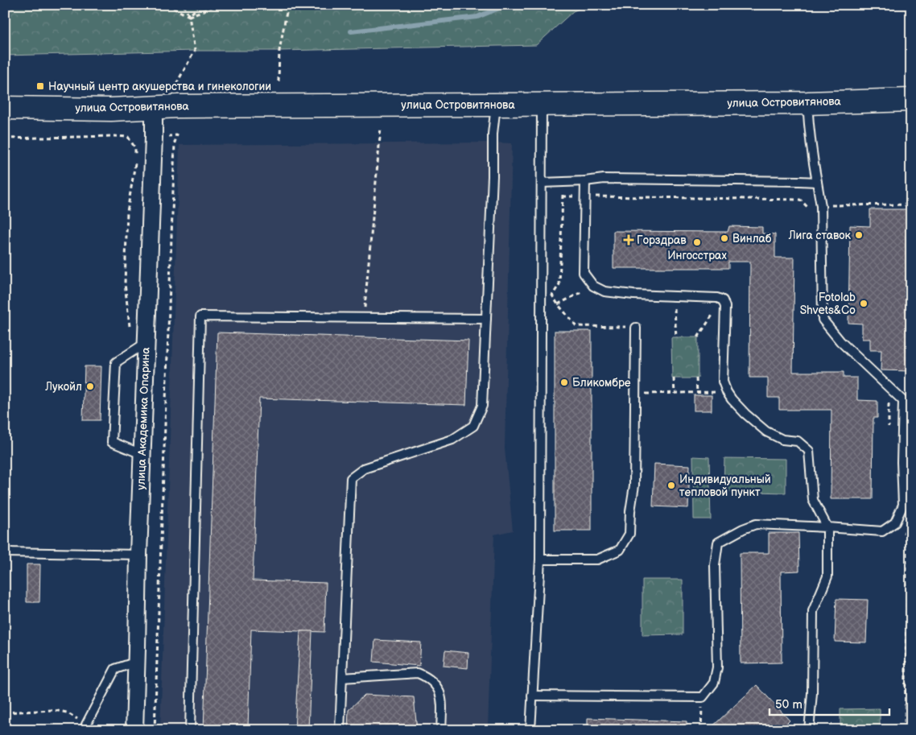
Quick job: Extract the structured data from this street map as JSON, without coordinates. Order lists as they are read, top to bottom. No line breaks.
{"streets":{"main road":["улица Островитянова"],"street":["улица Академика Опарина"]},"crossings":[["улица Островитянова","улица Академика Опарина"]],"places":{"transit":["Научный центр акушерства и гинекологии"],"other":["Лига ставок","Винлаб","Ингосстрах","Fotolab Shvets&Co","Бликомбре","Лукойл","Индивидуальный тепловой пункт"],"health":["Горздрав"]},"scale_bar":"50 m"}
